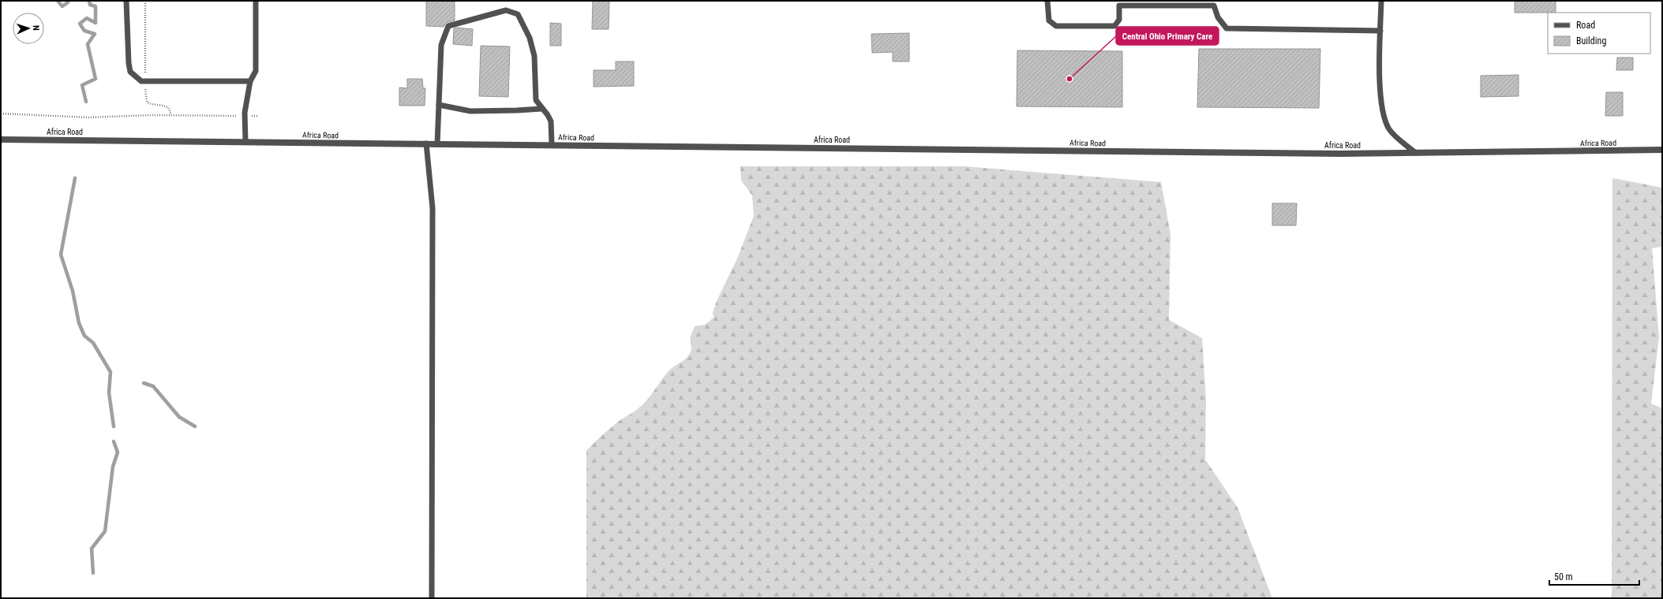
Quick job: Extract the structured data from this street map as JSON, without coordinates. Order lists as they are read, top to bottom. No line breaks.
{"streets":{"street":["Africa Road"]},"places":["Central Ohio Primary Care"],"legend":["Road","Building"],"scale_bar":"50 m","north":"right"}
